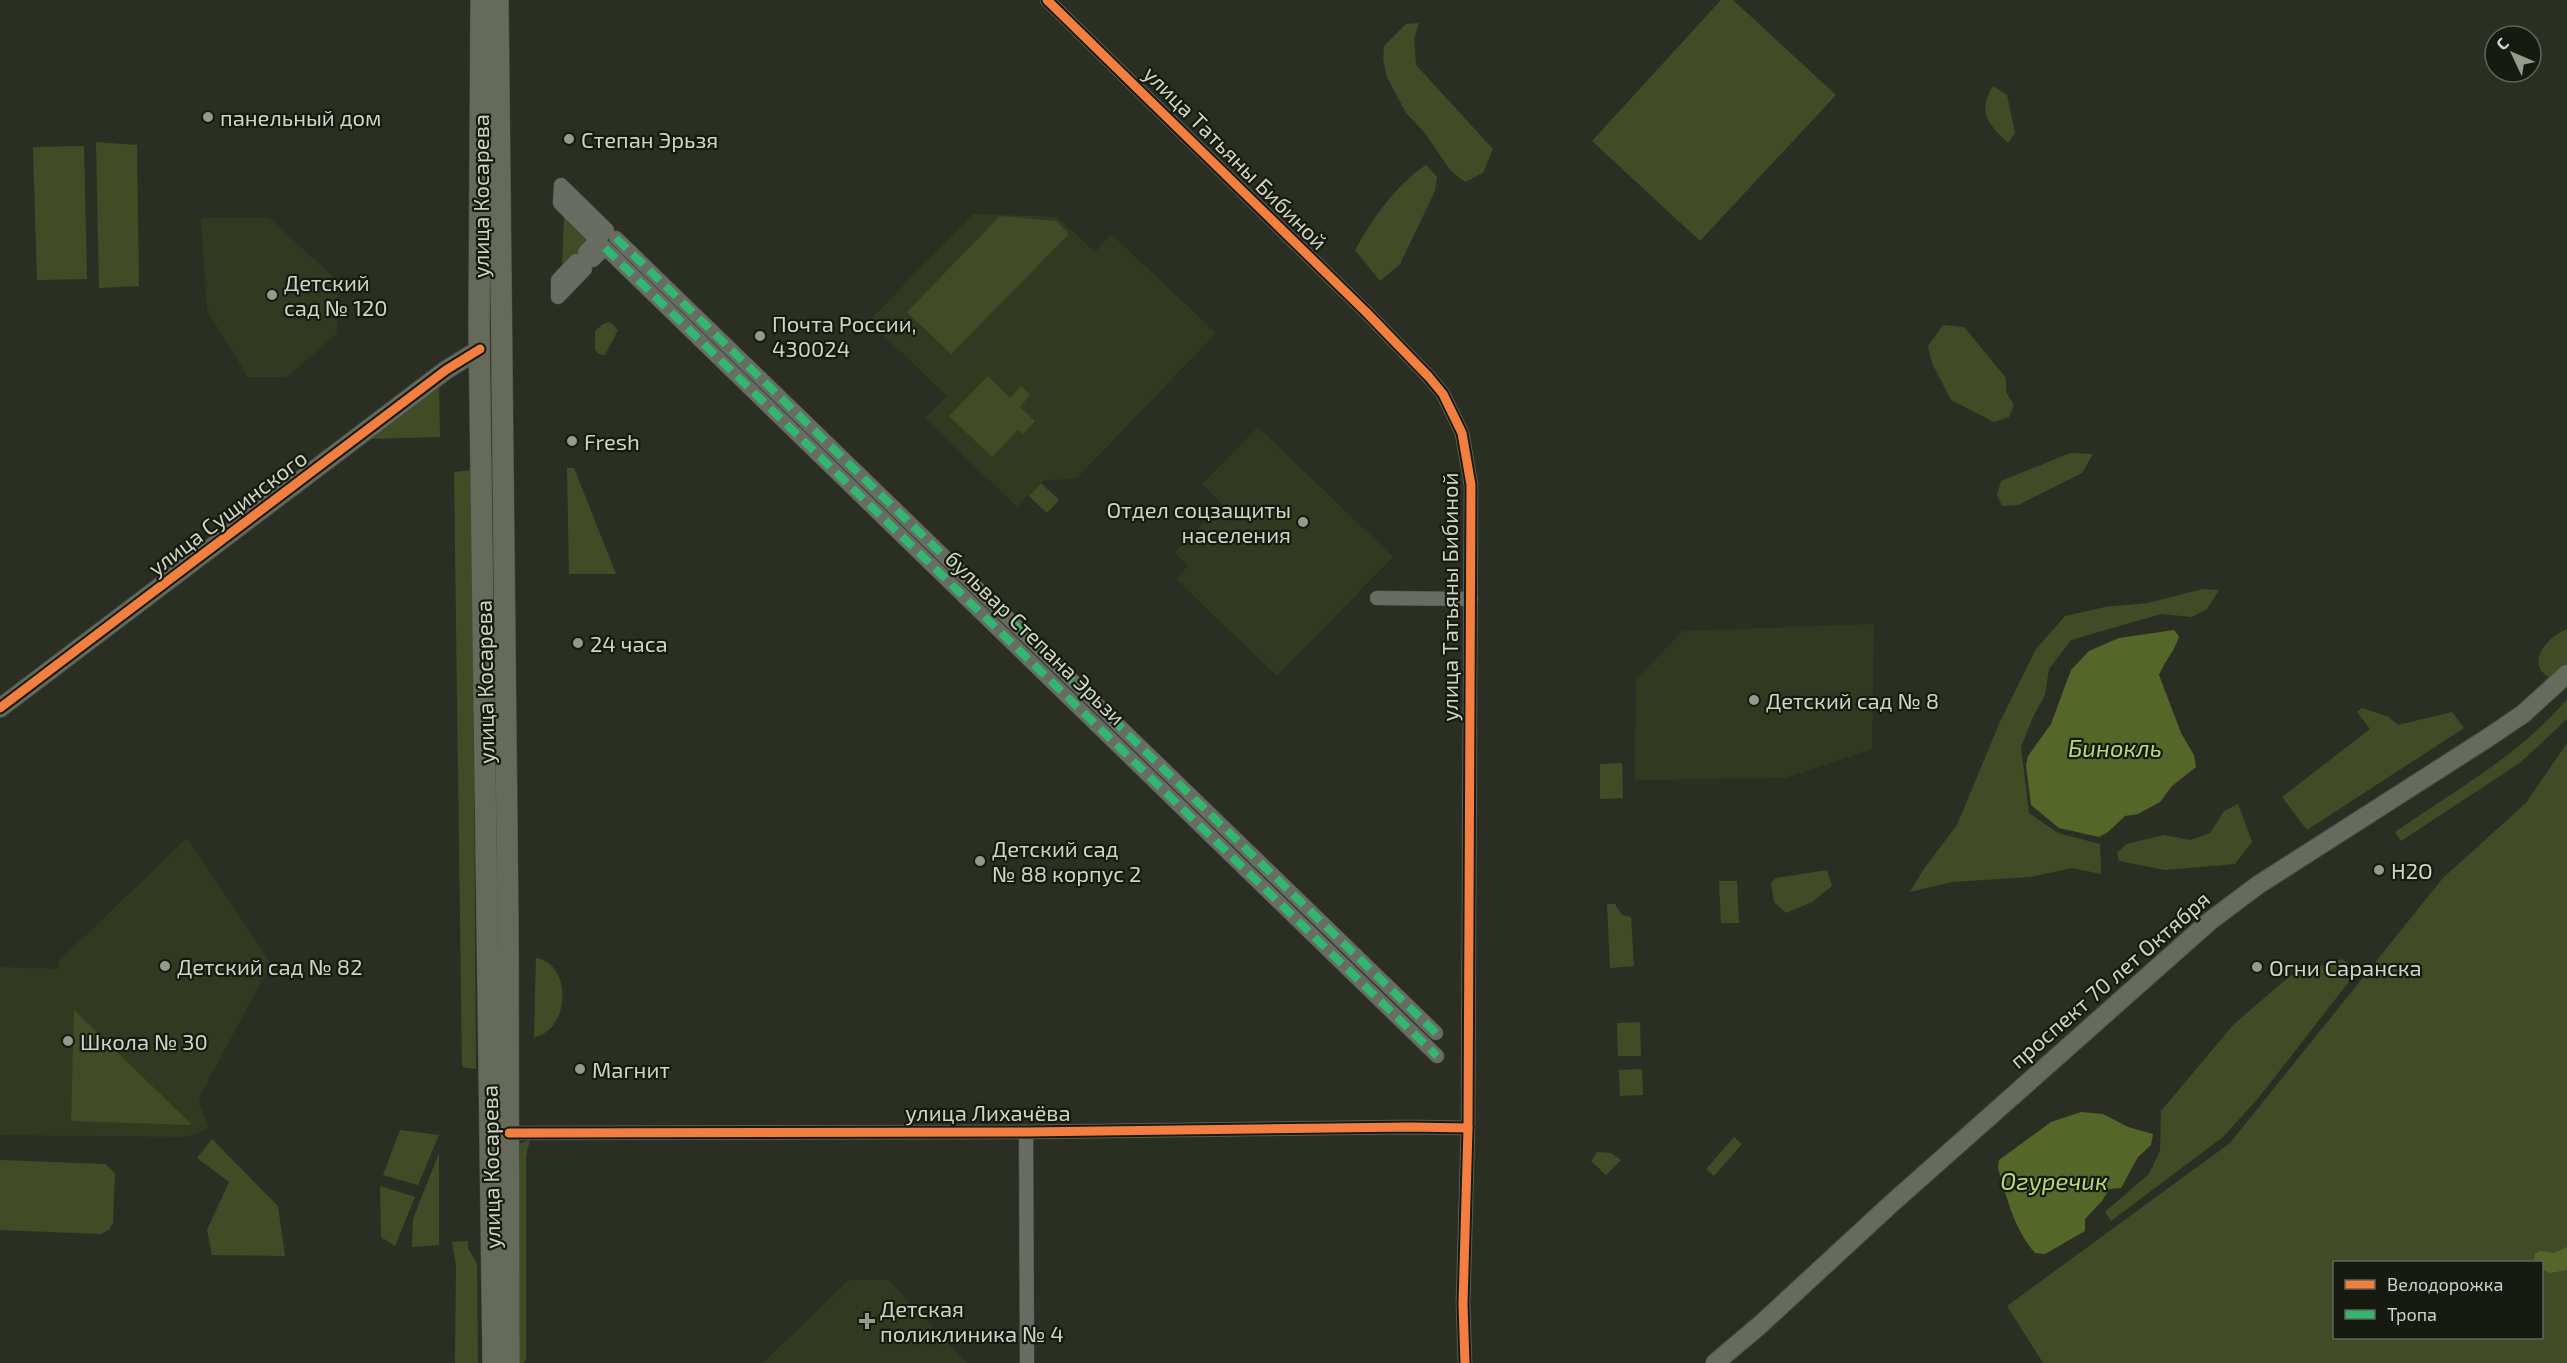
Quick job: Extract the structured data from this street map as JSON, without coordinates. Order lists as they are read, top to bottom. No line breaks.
{"streets":{"main road":["улица Косарева","улица Сущинского","проспект 70 лет Октября"],"street":["улица Татьяны Бибиной","бульвар Степана Эрьзи","улица Лихачёва"]},"crossings":[["улица Татьяны Бибиной","улица Лихачёва"],["улица Косарева","улица Сущинского"],["улица Косарева","улица Лихачёва"]],"water":["Бинокль","Огуречик"],"places":{"other":["панельный дом","Степан Эрьзя","Детский сад № 120","Почта России, 430024","Fresh","Отдел соцзащиты населения","24 часа","Детский сад № 8","Детский сад № 88 корпус 2","H2O","Детский сад № 82","Огни Саранска","Школа № 30","Магнит"],"health":["Детская поликлиника № 4"]},"legend":["Велодорожка","Тропа"],"north":"top left"}
